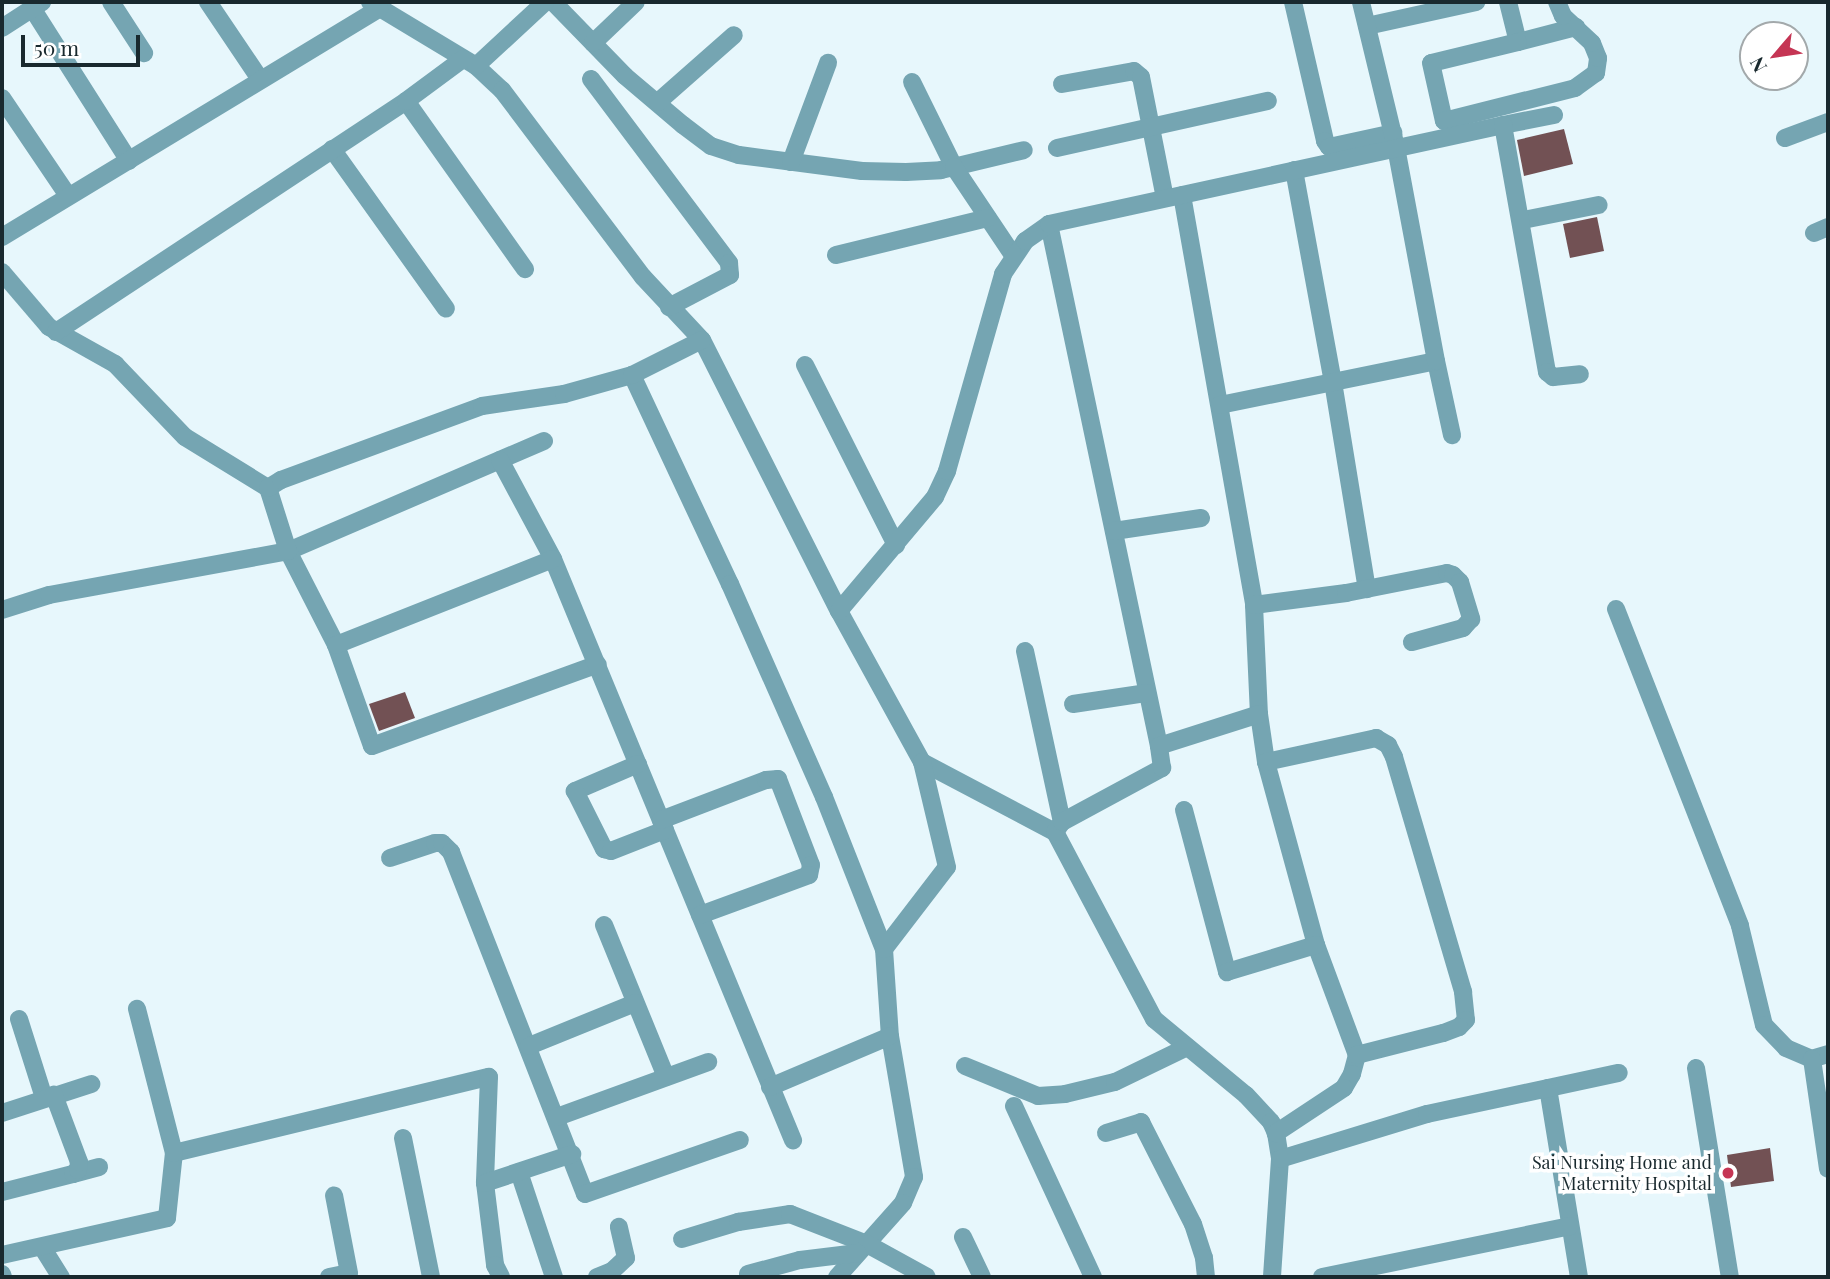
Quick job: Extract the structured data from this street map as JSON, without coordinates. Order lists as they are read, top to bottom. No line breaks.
{"places":["Sai Nursing Home and Maternity Hospital"],"scale_bar":"50 m","north":"bottom left"}
